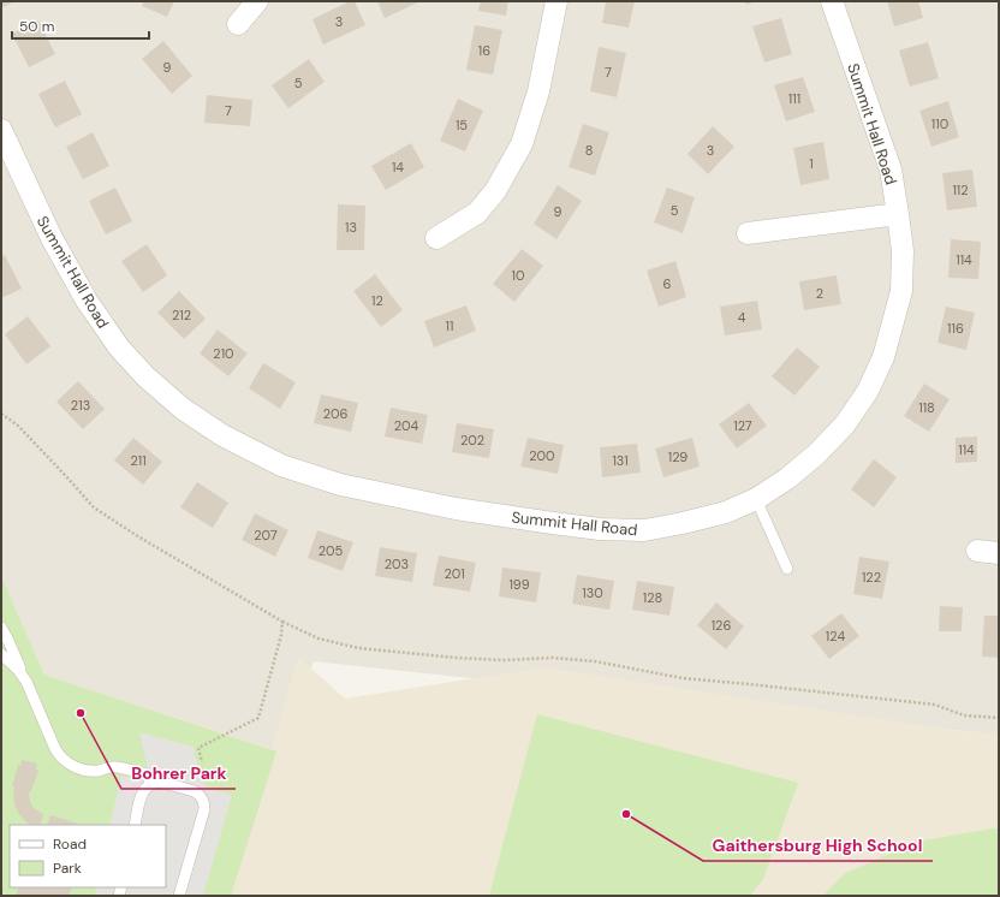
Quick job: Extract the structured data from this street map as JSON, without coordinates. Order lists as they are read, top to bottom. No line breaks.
{"streets":{"street":["Summit Hall Road"]},"places":["Bohrer Park","Gaithersburg High School"],"house_numbers":["3","16","9","7","5","111","7","110","15","8","3","1","14","112","5","9","13","114","10","6","2","12","212","4","11","116","210","213","118","206","204","127","202","114","200","129","211","131","207","205","203","201","122","199","130","128","126","124"],"legend":["Road","Park"],"scale_bar":"50 m"}
